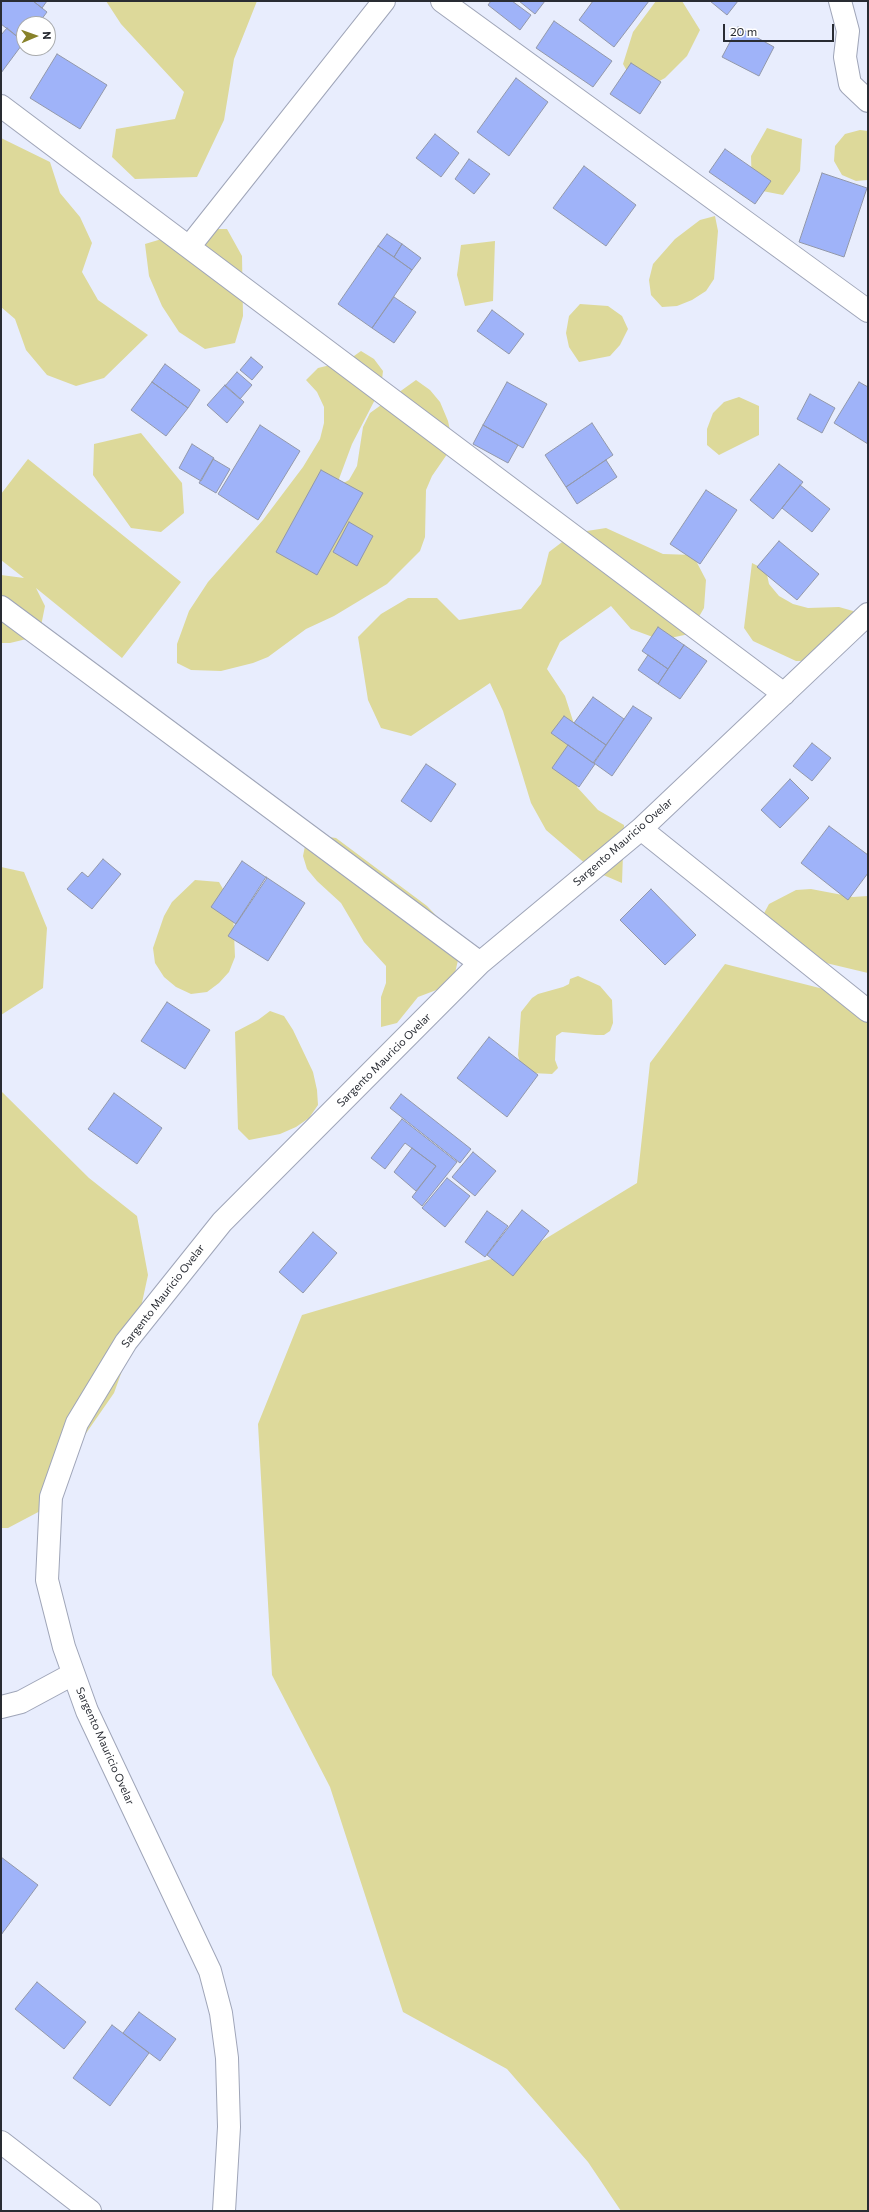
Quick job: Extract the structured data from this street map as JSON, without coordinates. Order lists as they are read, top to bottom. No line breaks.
{"streets":{"street":["Sargento Mauricio Ovelar"]},"scale_bar":"20 m","north":"right"}
